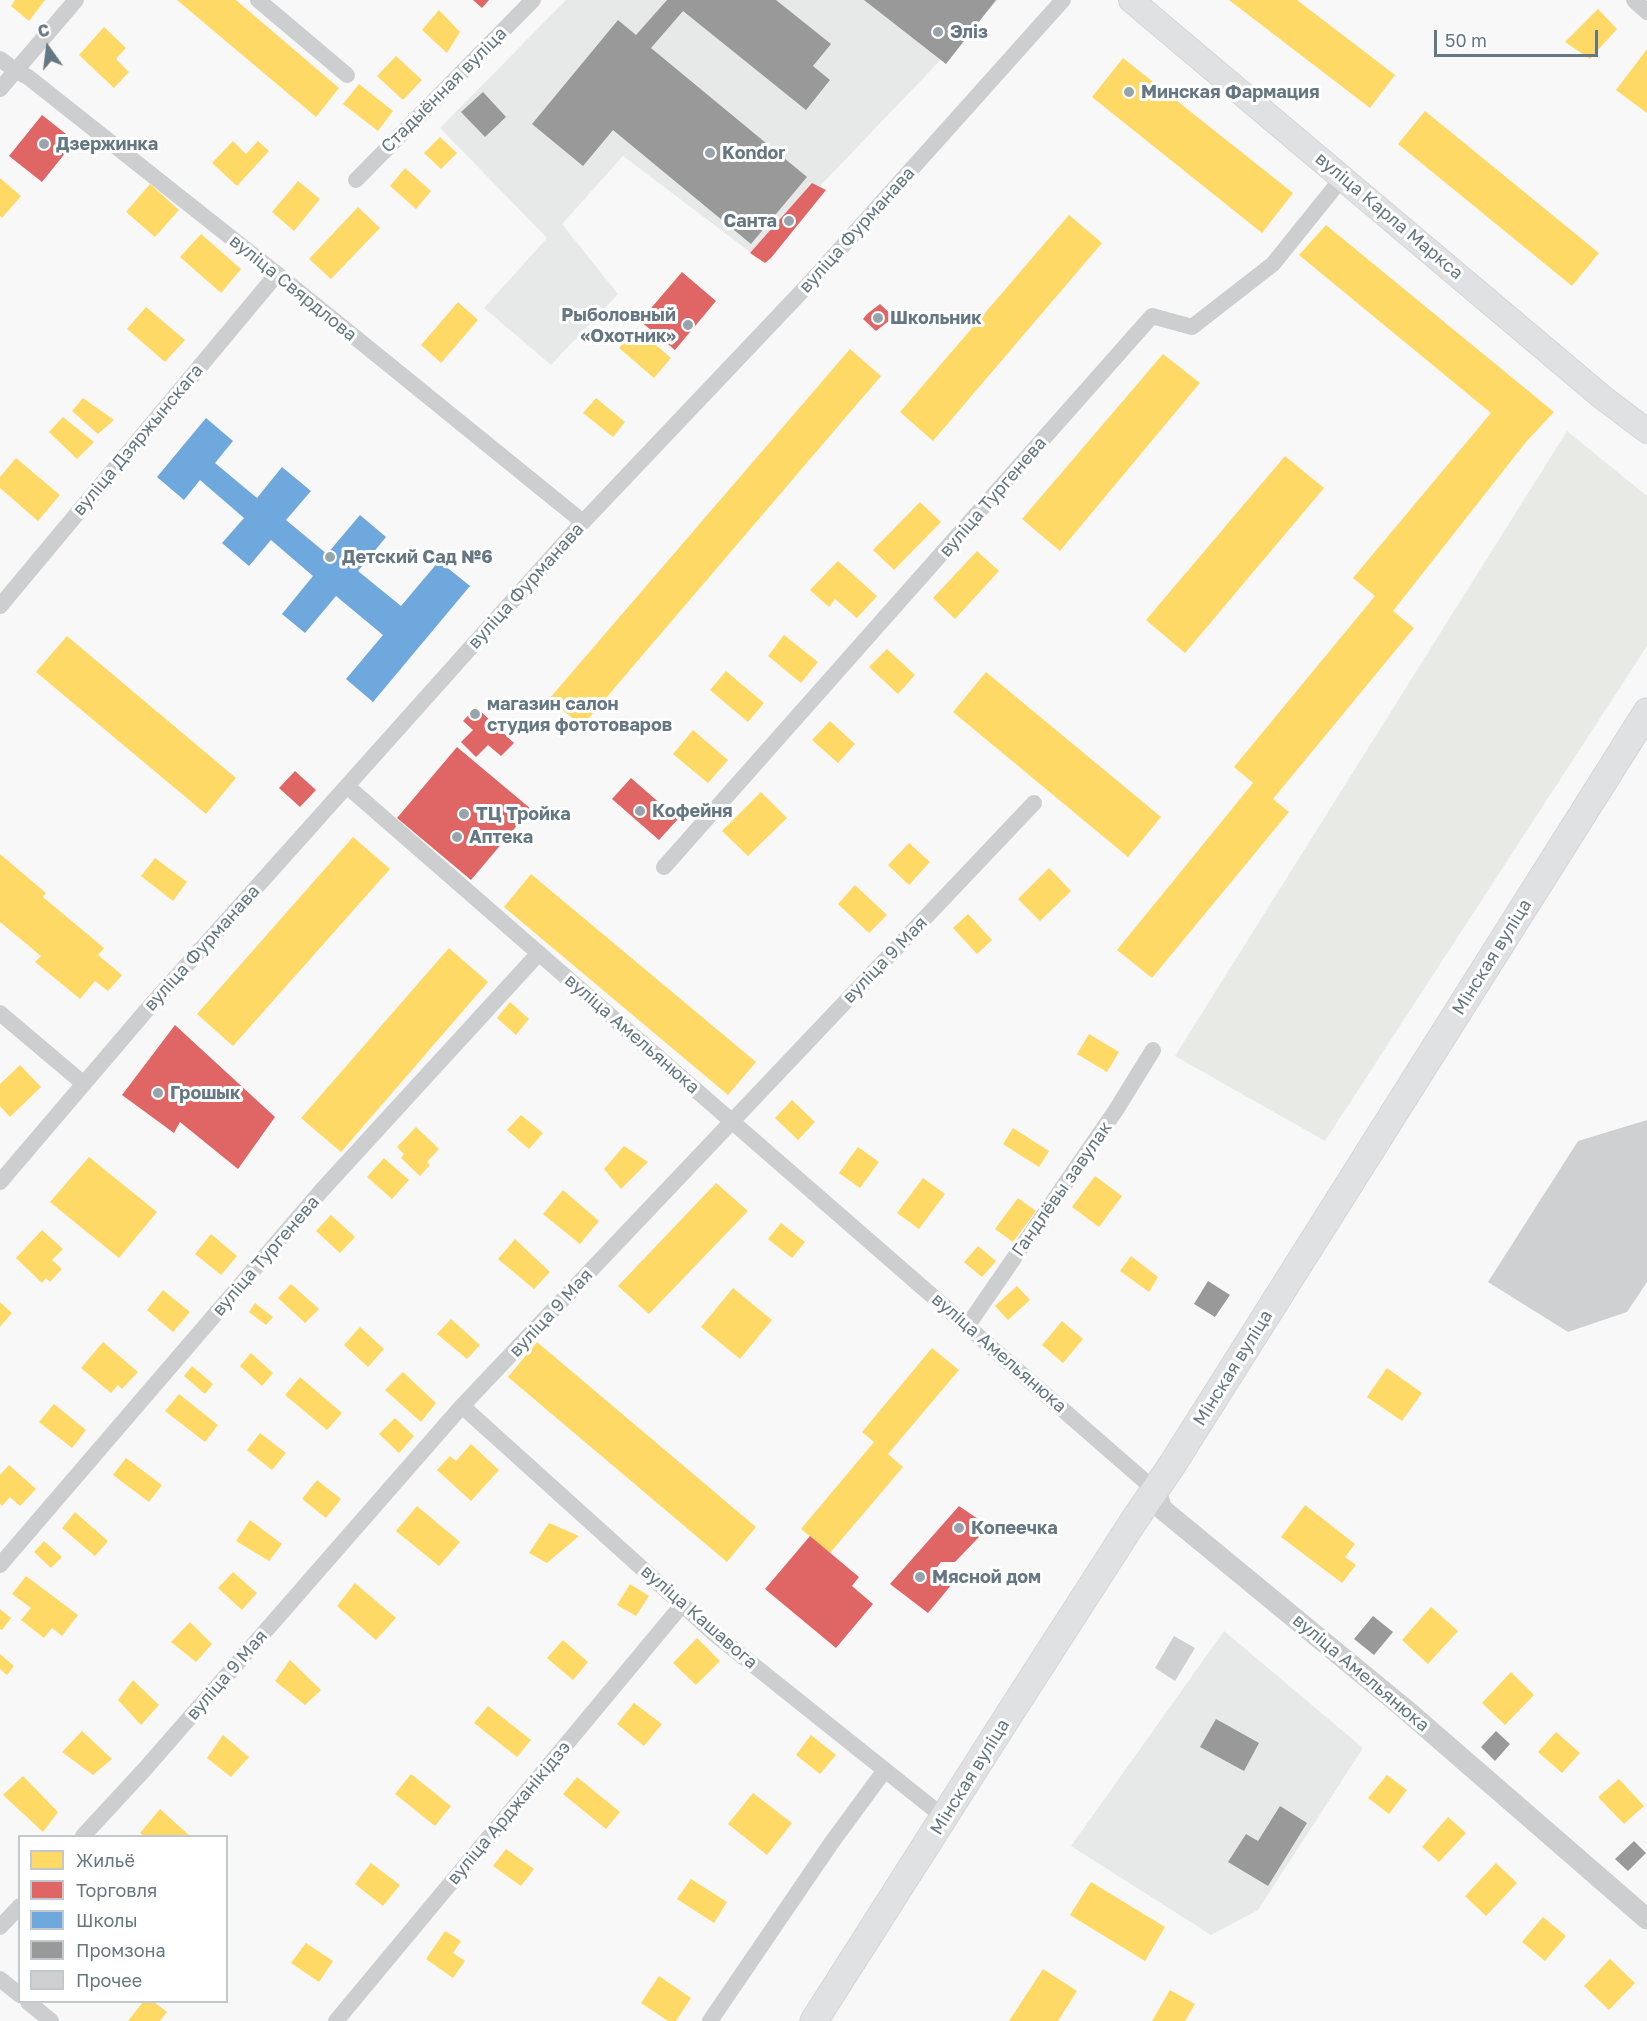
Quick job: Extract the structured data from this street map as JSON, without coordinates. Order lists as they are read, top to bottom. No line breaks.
{"streets":{"main road":["вуліца Карла Маркса","Мінская вуліца"],"street":["Стадыённая вуліца","вуліца Фурманава","вуліца Свярдлова","вуліца Дзяржынскага","вуліца Тургенева","вуліца 9 Мая","вуліца Амельянюка","Гандлёвы завулак","вуліца Кашавога","вуліца Арджанікідзэ"]},"crossings":[["вуліца Карла Маркса","вуліца Тургенева"],["вуліца Фурманава","вуліца Свярдлова"],["вуліца Фурманава","вуліца Амельянюка"],["вуліца Свярдлова","вуліца Дзяржынскага"],["вуліца Тургенева","вуліца Амельянюка"],["Мінская вуліца","вуліца Амельянюка"],["Мінская вуліца","вуліца Кашавога"],["вуліца 9 Мая","вуліца Амельянюка"],["вуліца 9 Мая","вуліца Кашавога"],["вуліца Амельянюка","Гандлёвы завулак"],["вуліца Кашавога","вуліца Арджанікідзэ"]],"places":["Эліз","Минская Фармация","Дзержинка","Kondor","Санта","Школьник","Рыболовный «Охотник»","Детский Сад №6","магазин салон студия фототоваров","Кофейня","ТЦ Тройка","Аптека","Грошык","Копеечка","Мясной дом"],"legend":["Жильё","Торговля","Школы","Промзона","Прочее"],"scale_bar":"50 m","north":"top"}
